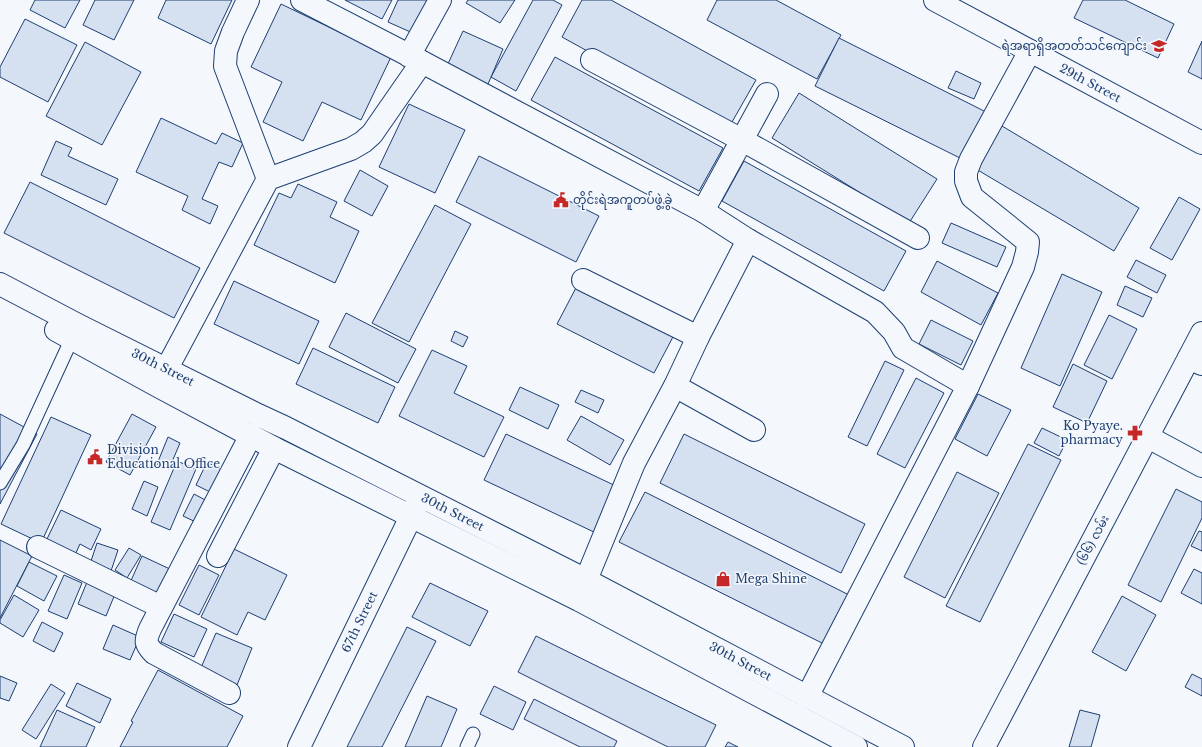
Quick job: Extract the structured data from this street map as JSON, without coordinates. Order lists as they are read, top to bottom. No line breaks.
{"streets":{"street":["29th Street","30th Street","(၆၆) လမ်း","67th Street"]},"crossings":[["30th Street","67th Street"]],"places":{"school or university":["ရဲအရာရှိအတတ်သင်ကျောင်း"],"public building":["တိုင်းရဲအကူတပ်ဖွဲ့ခွဲ","Division Educational Office"],"pharmacy":["Ko Pyaye. pharmacy"],"shop":["Mega Shine"]}}
